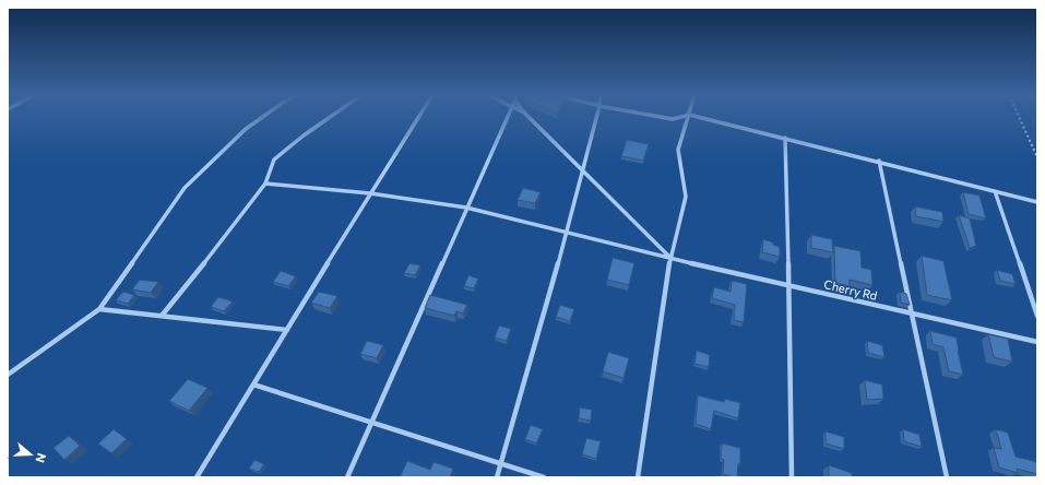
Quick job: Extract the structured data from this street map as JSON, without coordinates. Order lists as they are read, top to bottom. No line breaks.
{"streets":{"street":["Cherry Rd"]},"north":"right"}
